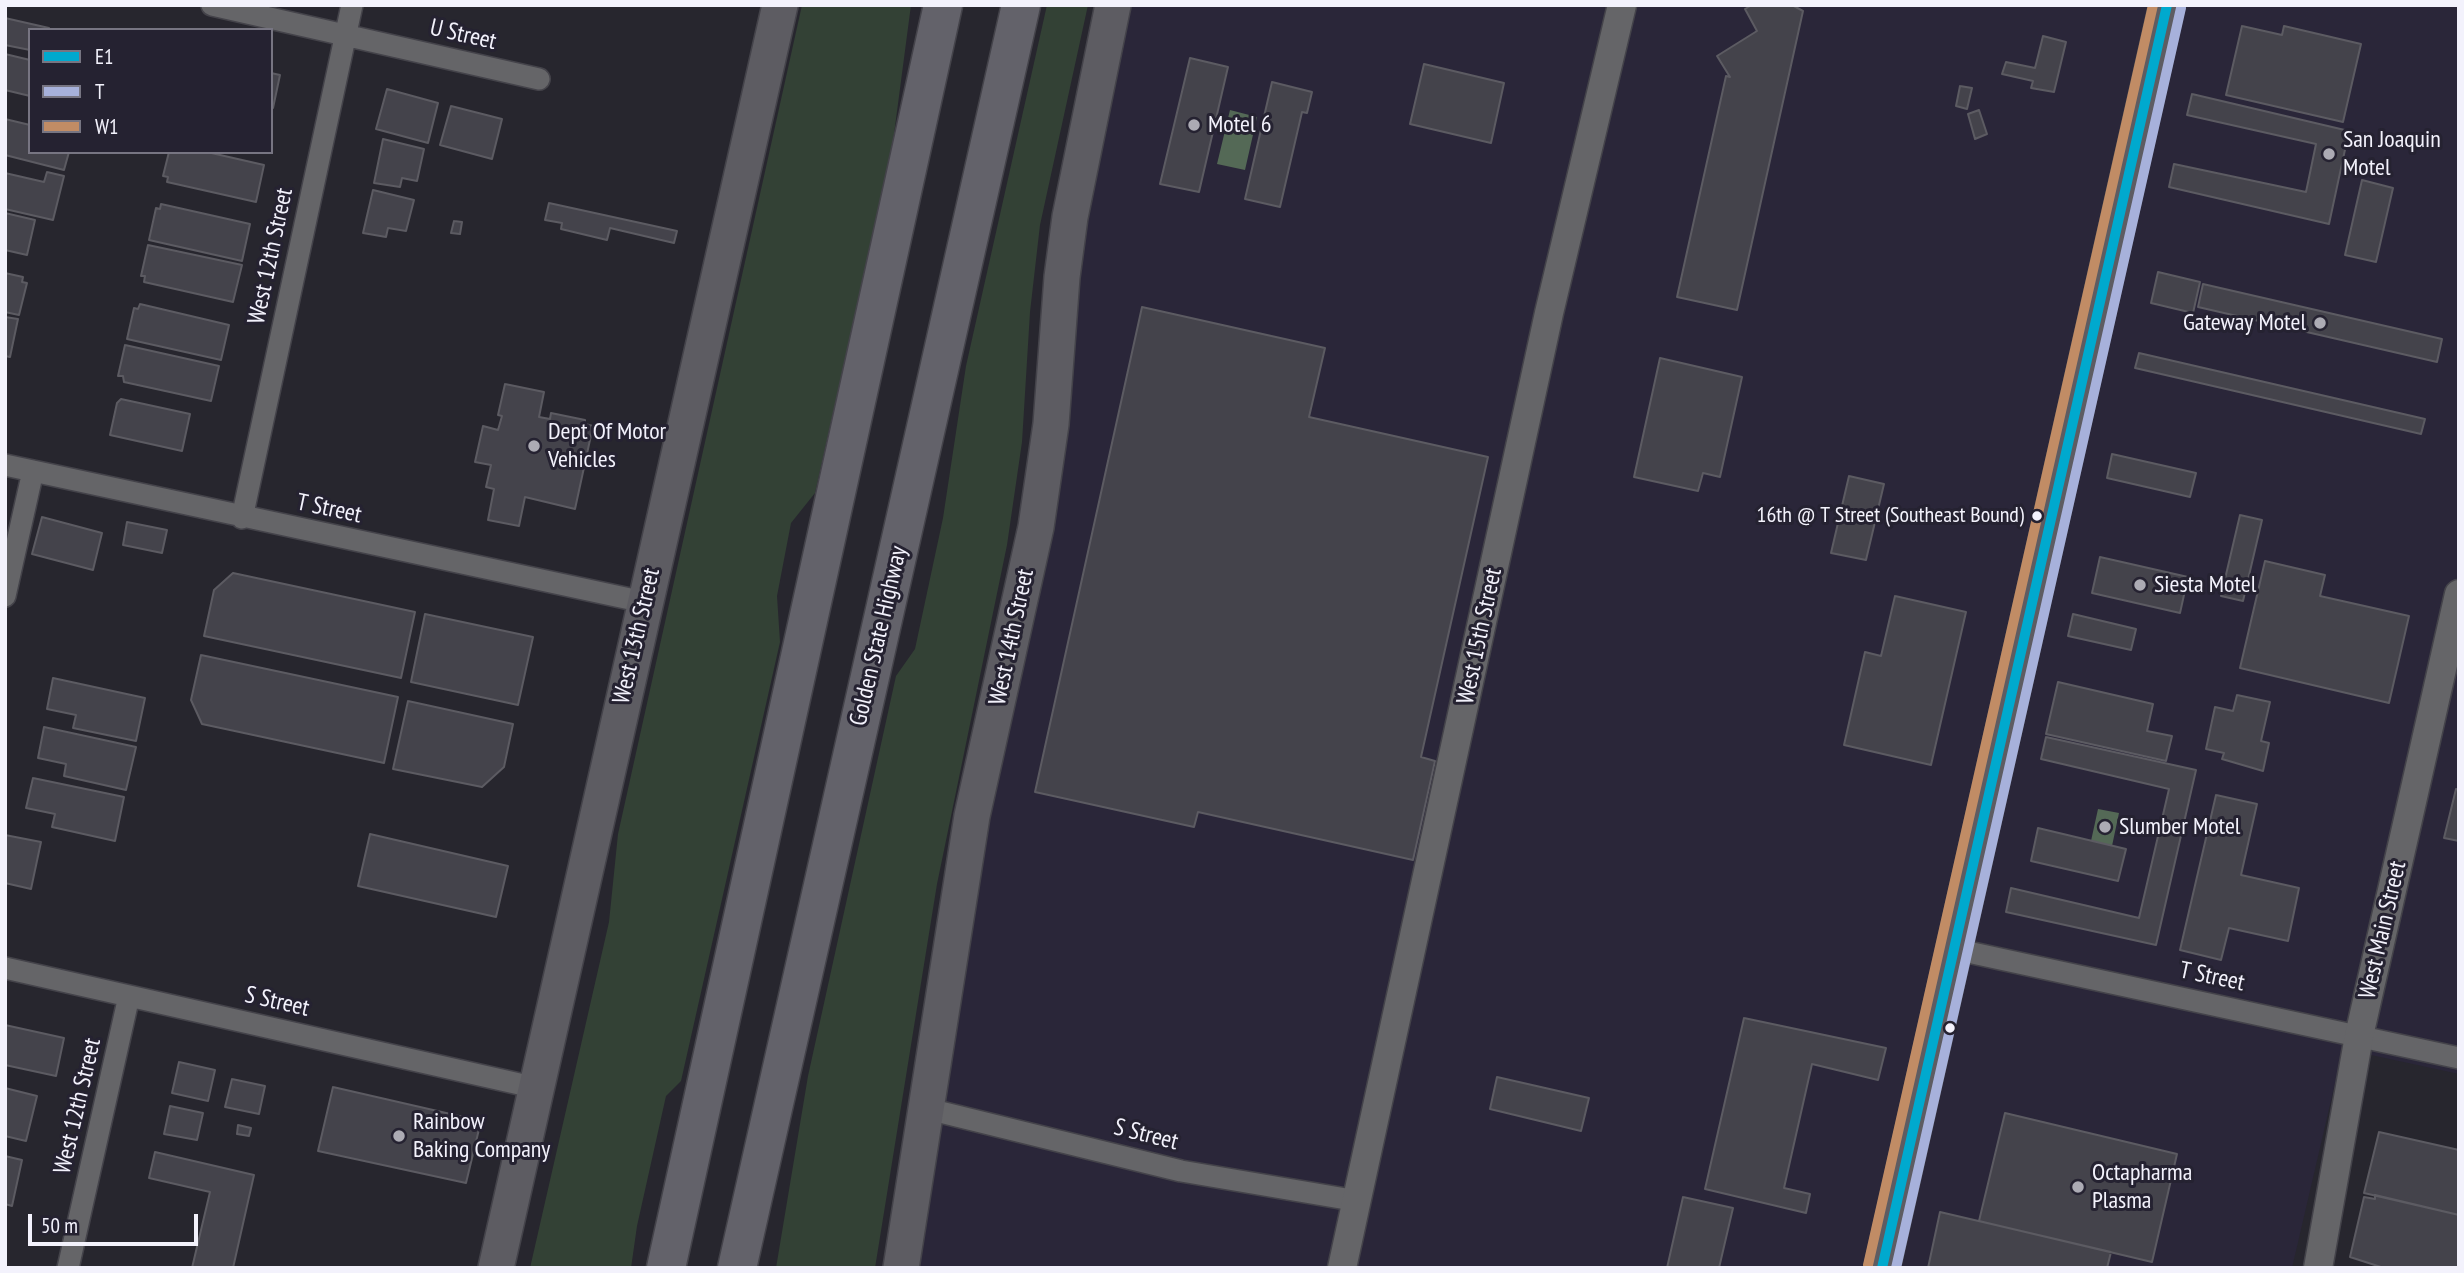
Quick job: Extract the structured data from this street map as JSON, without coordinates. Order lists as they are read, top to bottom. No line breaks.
{"streets":{"highway":["Golden State Highway"],"main road":["West 13th Street","West 14th Street"],"street":["U Street","West 12th Street","T Street","West 15th Street","West Main Street","S Street"]},"crossings":[["U Street","West 12th Street"],["West 12th Street","T Street"],["West 12th Street","S Street"],["T Street","West 13th Street"],["T Street","West Main Street"],["West 13th Street","S Street"],["West 15th Street","S Street"],["West 14th Street","S Street"]],"places":["Motel 6","San Joaquin Motel","Gateway Motel","Dept Of Motor Vehicles","16th @ T Street (Southeast Bound)","Siesta Motel","Slumber Motel","Rainbow Baking Company","Octapharma Plasma"],"lines":["transit line E1","transit line W1","transit line T"],"legend":["E1","T","W1"],"scale_bar":"50 m"}
